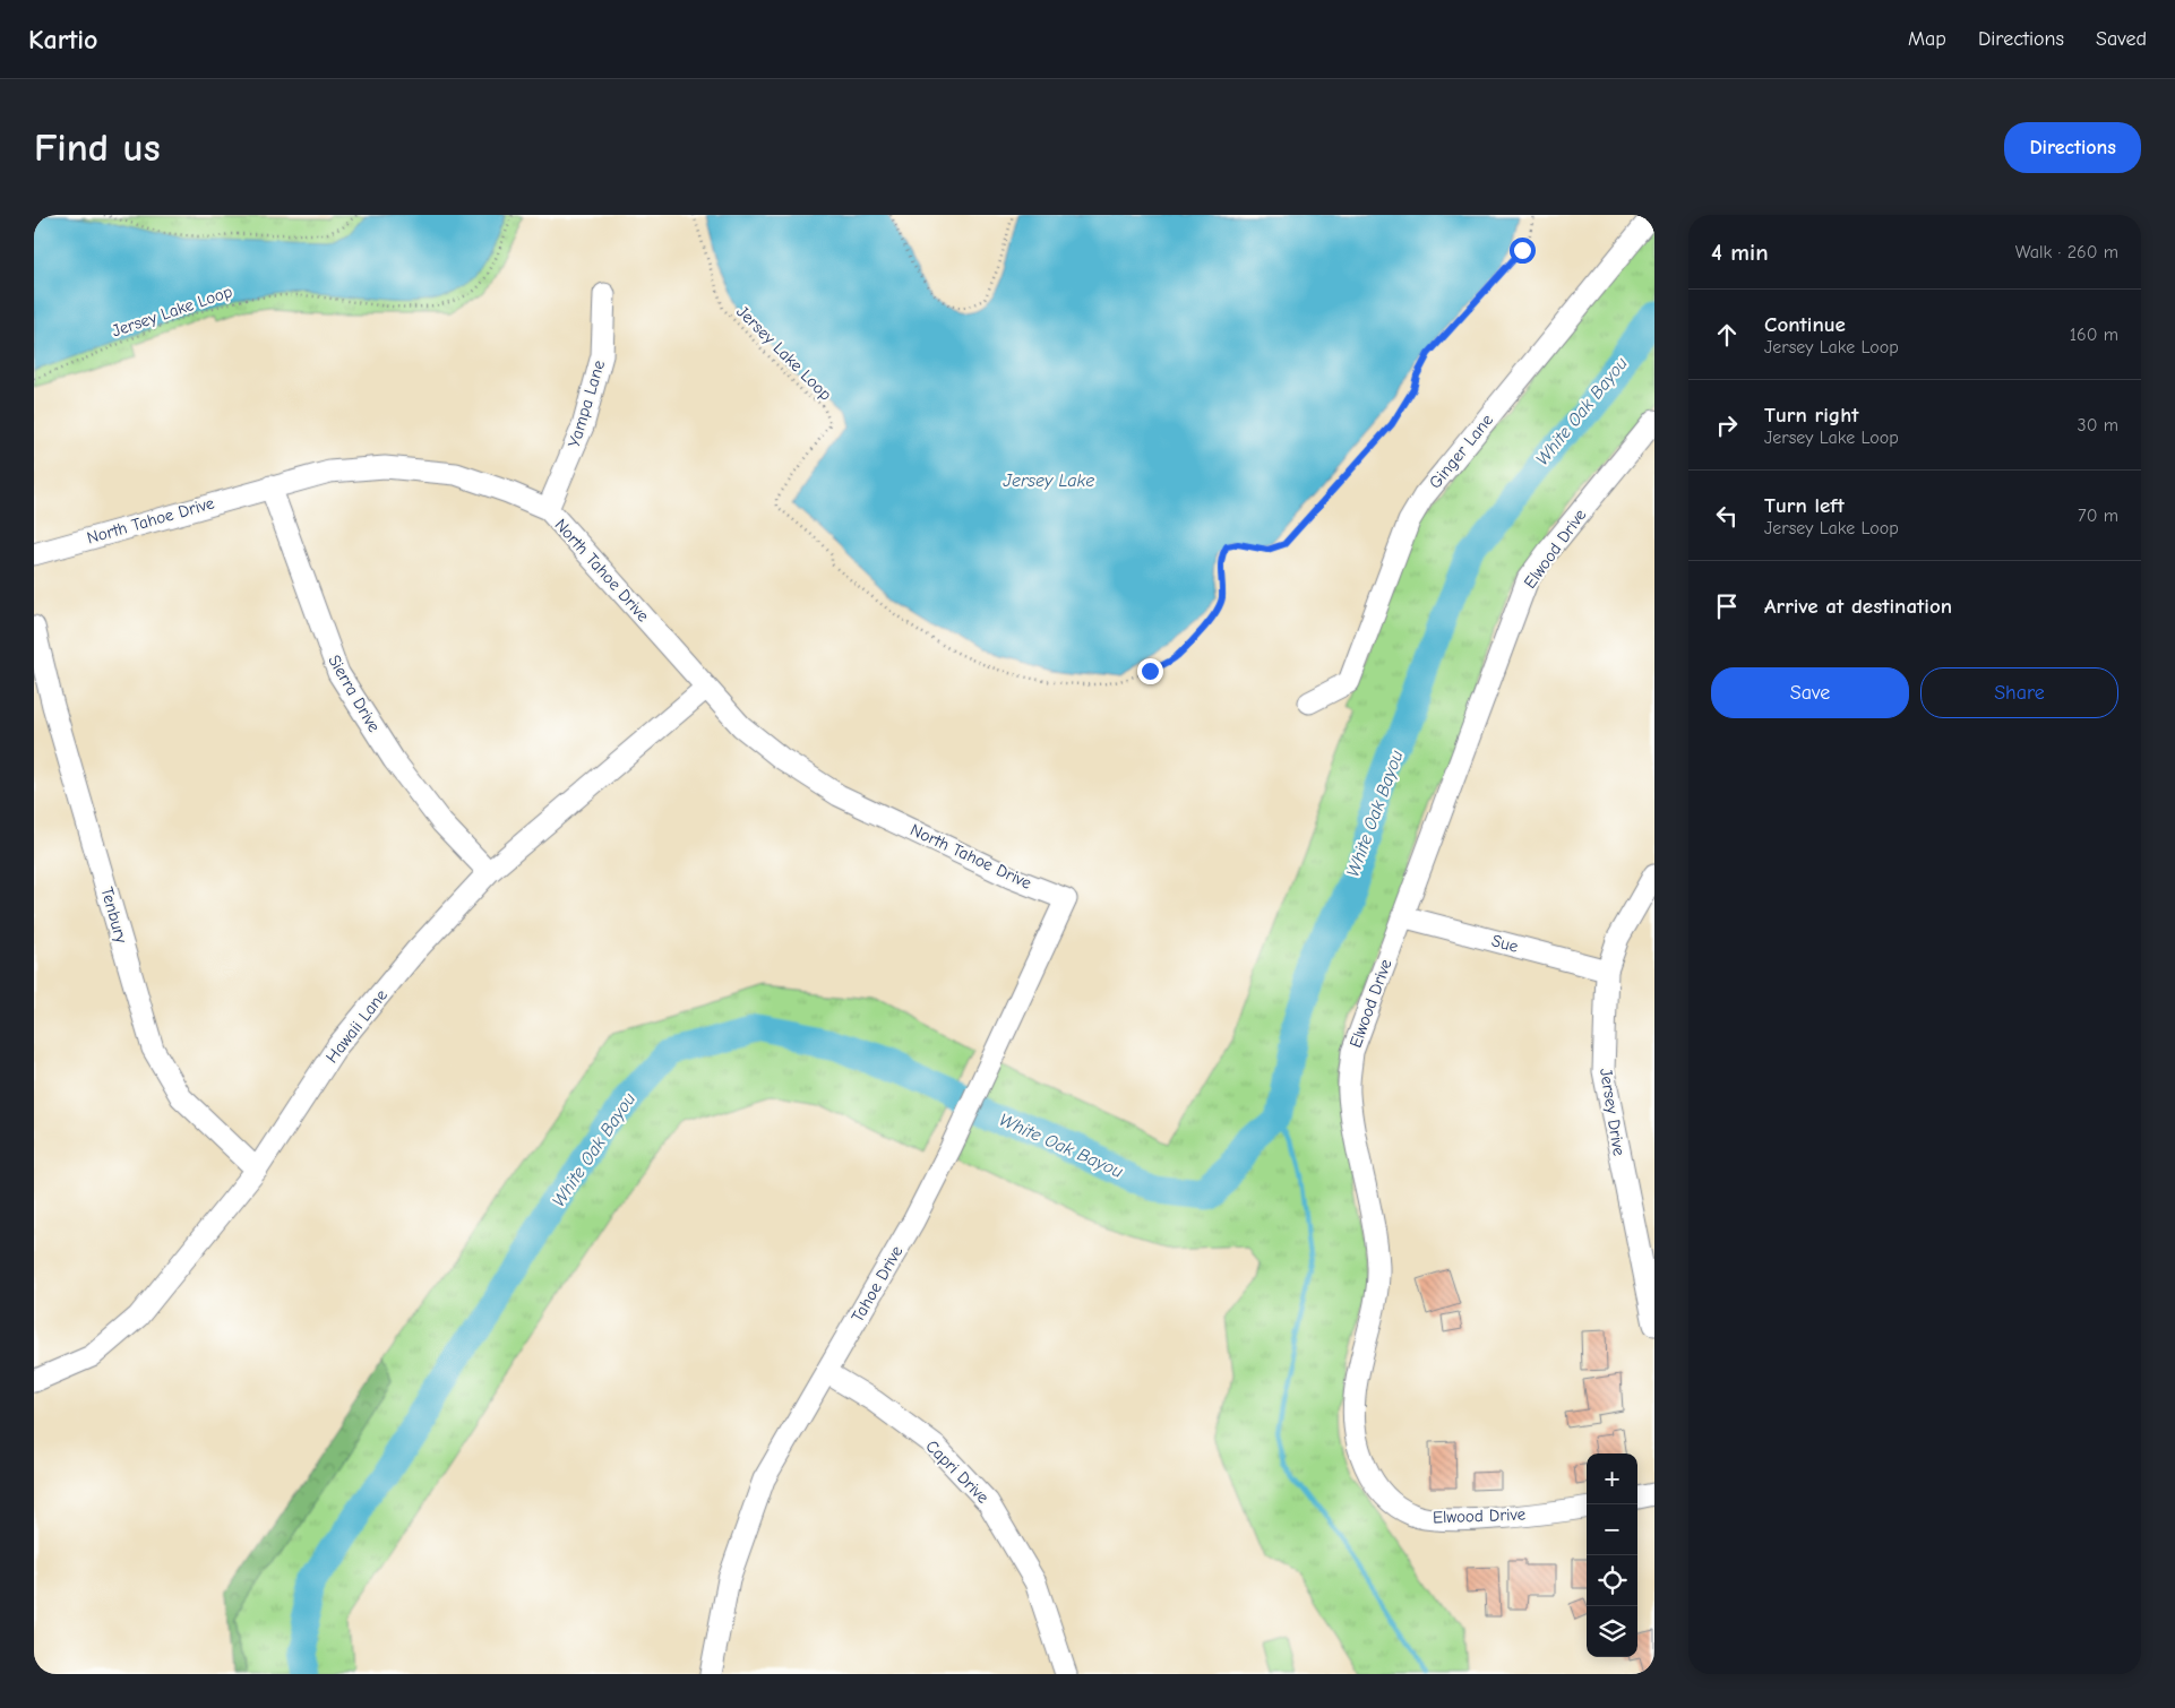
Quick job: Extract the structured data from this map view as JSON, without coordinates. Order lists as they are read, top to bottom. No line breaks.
{"streets":{"street":["Yampa Lane","Ginger Lane","North Tahoe Drive","Elwood Drive","Sierra Drive","Tenbury","Sue","Hawaii Lane","Jersey Drive","Tahoe Drive","Capri Drive"],"path":["Jersey Lake Loop"]},"crossings":[["Yampa Lane","North Tahoe Drive"],["North Tahoe Drive","Sierra Drive"],["North Tahoe Drive","Hawaii Lane"],["North Tahoe Drive","Tahoe Drive"],["Elwood Drive","Sue"],["Sierra Drive","Hawaii Lane"],["Tenbury","Hawaii Lane"],["Sue","Jersey Drive"],["Tahoe Drive","Capri Drive"]],"water":["White Oak Bayou","Jersey Lake"],"page":{"header":"Kartio","nav":["Map","Directions","Saved"],"buttons":["Directions",["Save","Share"]],"title":"Find us","heading":["4 min","Walk · 260 m"],"list":[["Continue","Jersey Lake Loop","160 m"],["Turn right","Jersey Lake Loop","30 m"],["Turn left","Jersey Lake Loop","70 m"],"Arrive at destination"],"map_buttons":["+","−"]}}
